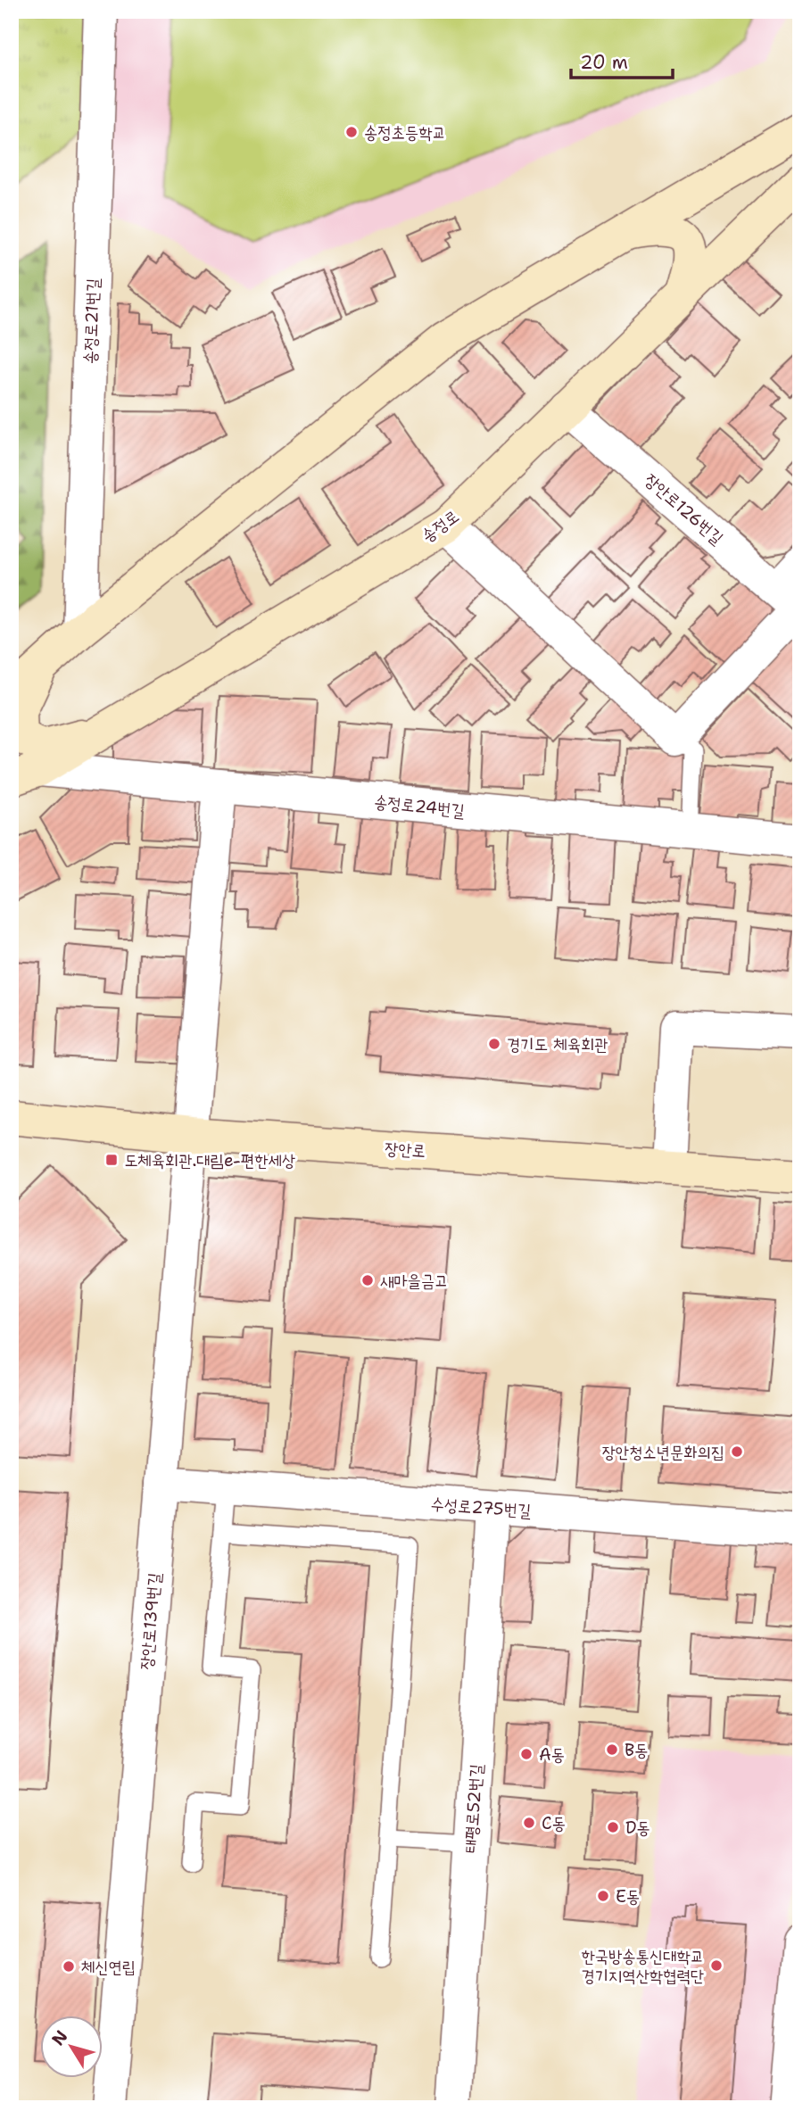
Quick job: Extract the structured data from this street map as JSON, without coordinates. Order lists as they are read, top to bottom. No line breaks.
{"streets":{"main road":["송정로","장안로"],"street":["송정로21번길","장안로126번길","송정로24번길","수성로275번길","장안로139번길","태평로52번길"]},"crossings":[["장안로126번길","송정로"],["송정로","송정로24번길"],["송정로24번길","장안로139번길"],["장안로","장안로139번길"],["수성로275번길","장안로139번길"],["수성로275번길","태평로52번길"]],"places":{"other":["송정초등학교","경기도 체육회관","새마을금고","장안청소년문화의집","B동","A동","C동","D동","E동","한국방송통신대학교 경기지역산학협력단","체신연립"],"transit":["도체육회관.대림e-편한세상"]},"scale_bar":"20 m","north":"top left"}
